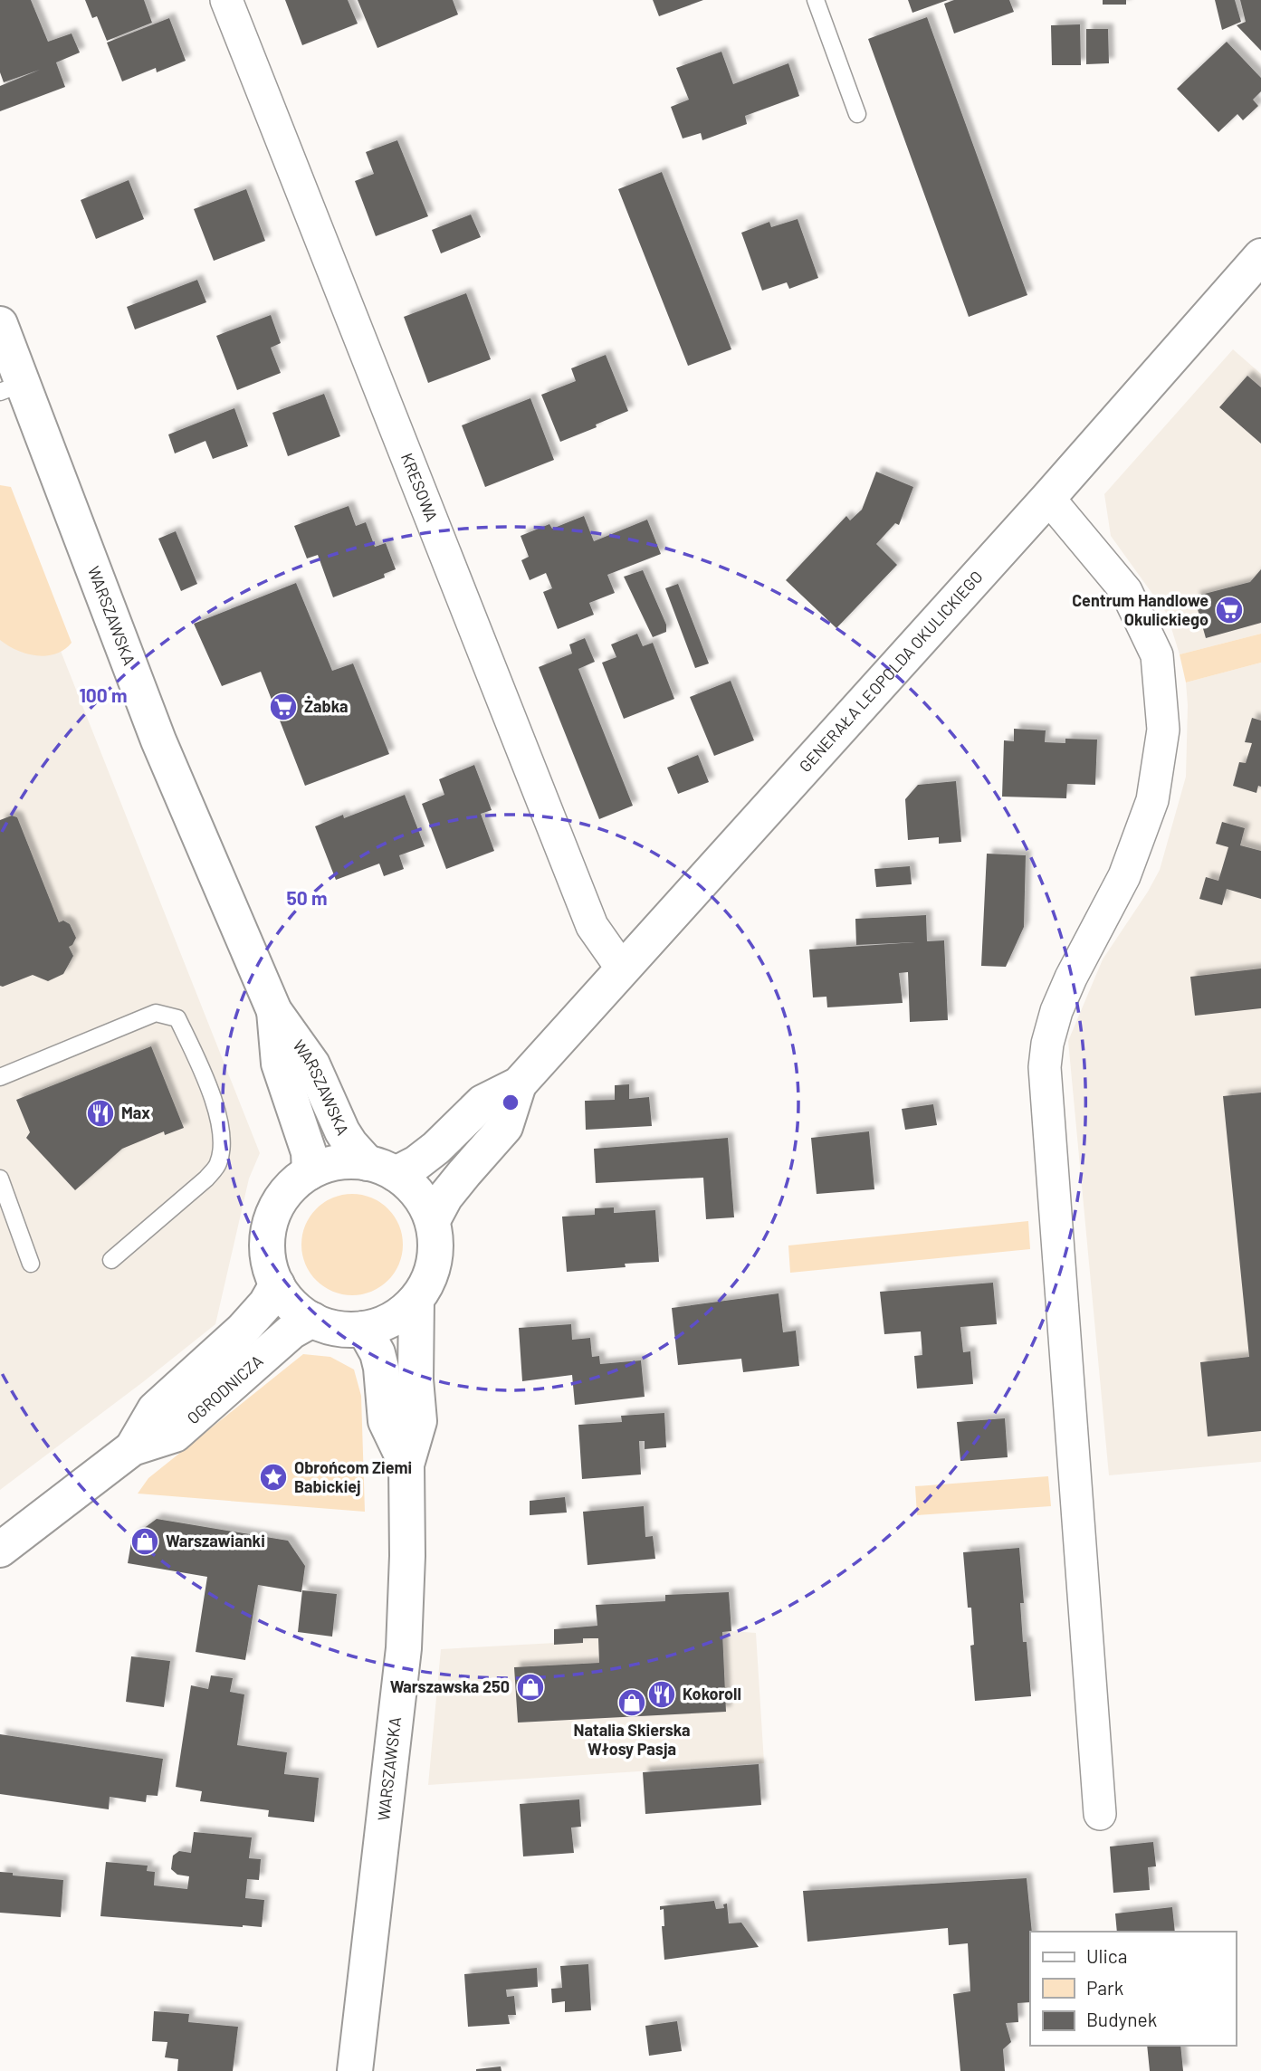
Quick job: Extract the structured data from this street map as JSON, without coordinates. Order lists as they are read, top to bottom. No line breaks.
{"streets":{"main road":["WARSZAWSKA","GENERAŁA LEOPOLDA OKULICKIEGO","OGRODNICZA"],"street":["KRESOWA"]},"crossings":[["KRESOWA","GENERAŁA LEOPOLDA OKULICKIEGO"],["WARSZAWSKA","GENERAŁA LEOPOLDA OKULICKIEGO"],["WARSZAWSKA","OGRODNICZA"],["GENERAŁA LEOPOLDA OKULICKIEGO","OGRODNICZA"]],"places":{"supermarket":["Centrum Handlowe Okulickiego","Żabka"],"restaurant":["Max","Kokoroll"],"place":["Obrońcom Ziemi Babickiej"],"shop":["Warszawianki","Warszawska 250","Natalia Skierska Włosy Pasja"]},"legend":["Ulica","Park","Budynek"],"rings":["100 m","50 m"]}
